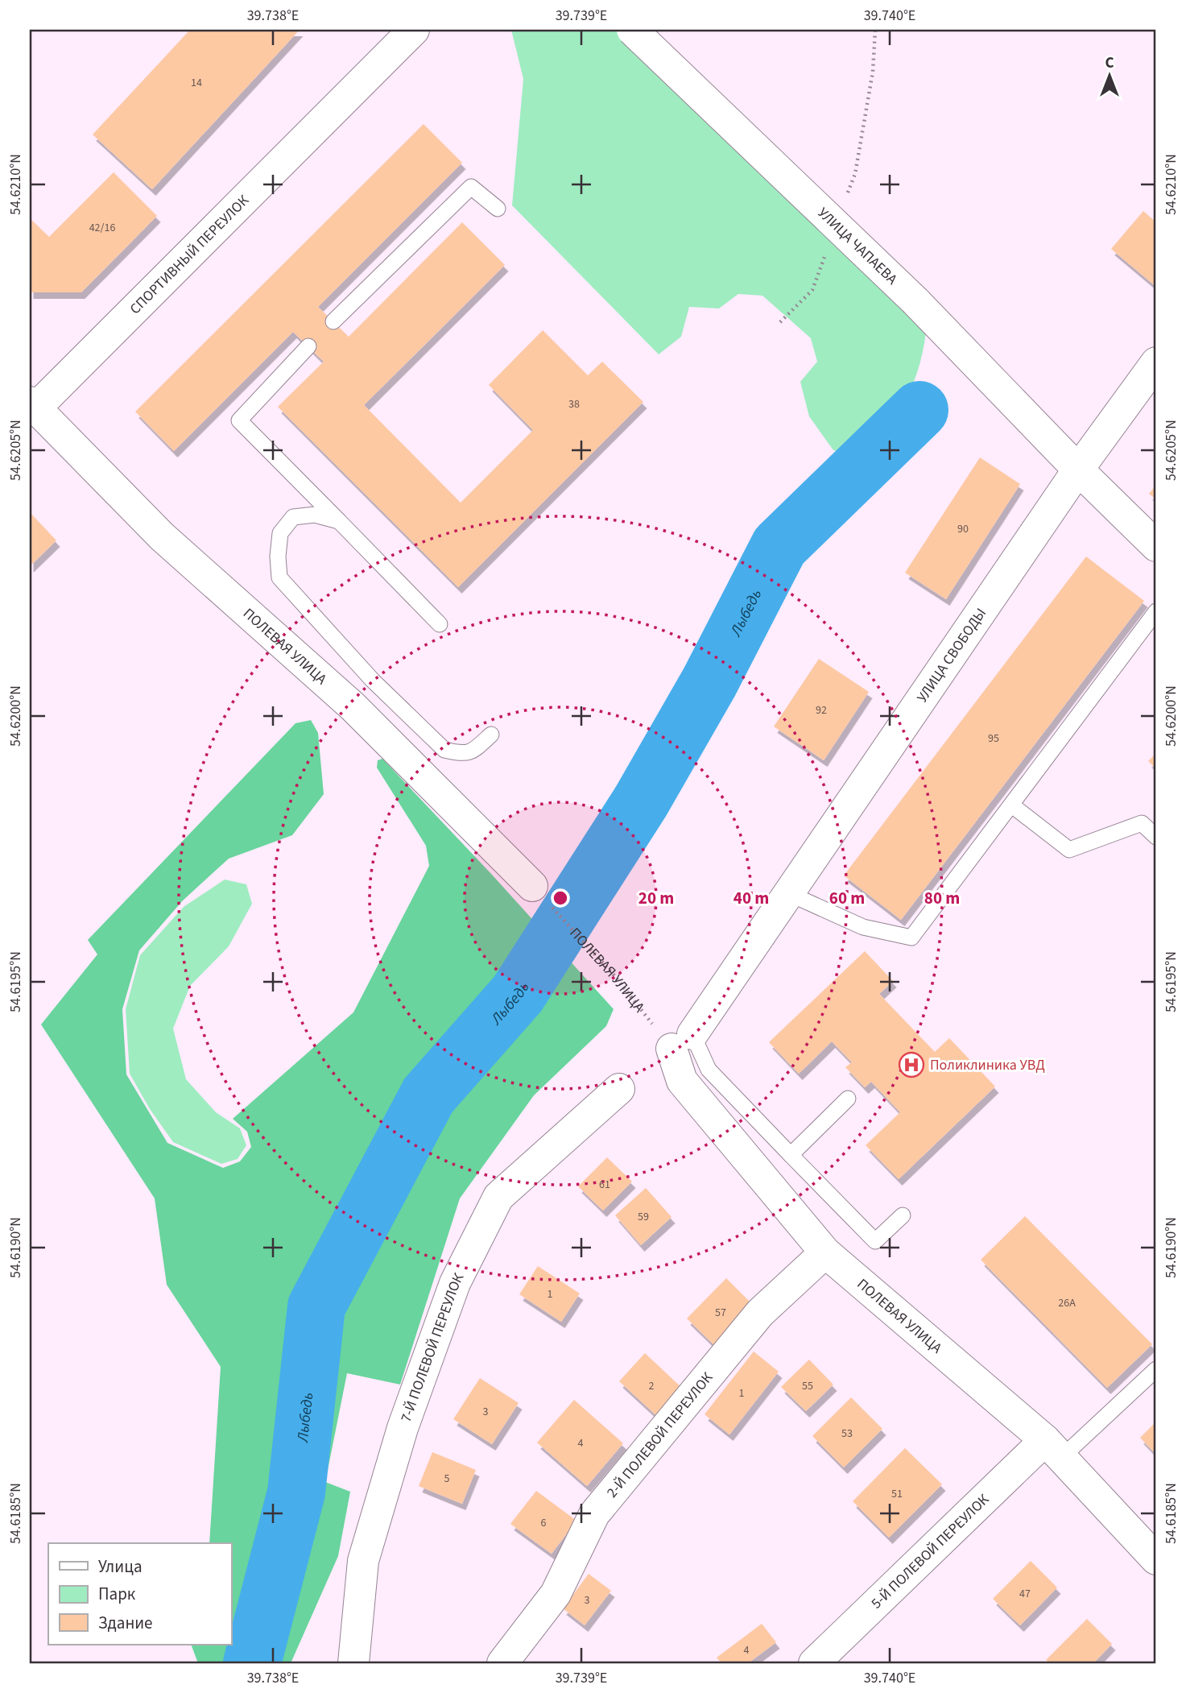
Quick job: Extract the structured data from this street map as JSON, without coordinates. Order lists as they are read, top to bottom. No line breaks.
{"streets":{"street":["УЛИЦА ЧАПАЕВА","СПОРТИВНЫЙ ПЕРЕУЛОК","ПОЛЕВАЯ УЛИЦА","УЛИЦА СВОБОДЫ","7-Й ПОЛЕВОЙ ПЕРЕУЛОК","2-Й ПОЛЕВОЙ ПЕРЕУЛОК","5-Й ПОЛЕВОЙ ПЕРЕУЛОК"]},"crossings":[["УЛИЦА ЧАПАЕВА","УЛИЦА СВОБОДЫ"],["СПОРТИВНЫЙ ПЕРЕУЛОК","ПОЛЕВАЯ УЛИЦА"],["ПОЛЕВАЯ УЛИЦА","УЛИЦА СВОБОДЫ"],["ПОЛЕВАЯ УЛИЦА","2-Й ПОЛЕВОЙ ПЕРЕУЛОК"],["ПОЛЕВАЯ УЛИЦА","5-Й ПОЛЕВОЙ ПЕРЕУЛОК"]],"water":["Лыбедь"],"places":{"hospital":["Поликлиника УВД"]},"house_numbers":["14","42/16","38","90","92","95","61","59","1","26А","57","2","55","1","3","53","4","5","51","6","47","3","4"],"legend":["Улица","Парк","Здание"],"north":"top","coordinates":["39.738°E","39.739°E","39.740°E","54.6210°N","54.6205°N","54.6200°N","54.6195°N","54.6190°N","54.6185°N"],"rings":["20 m","40 m","60 m","80 m"]}
